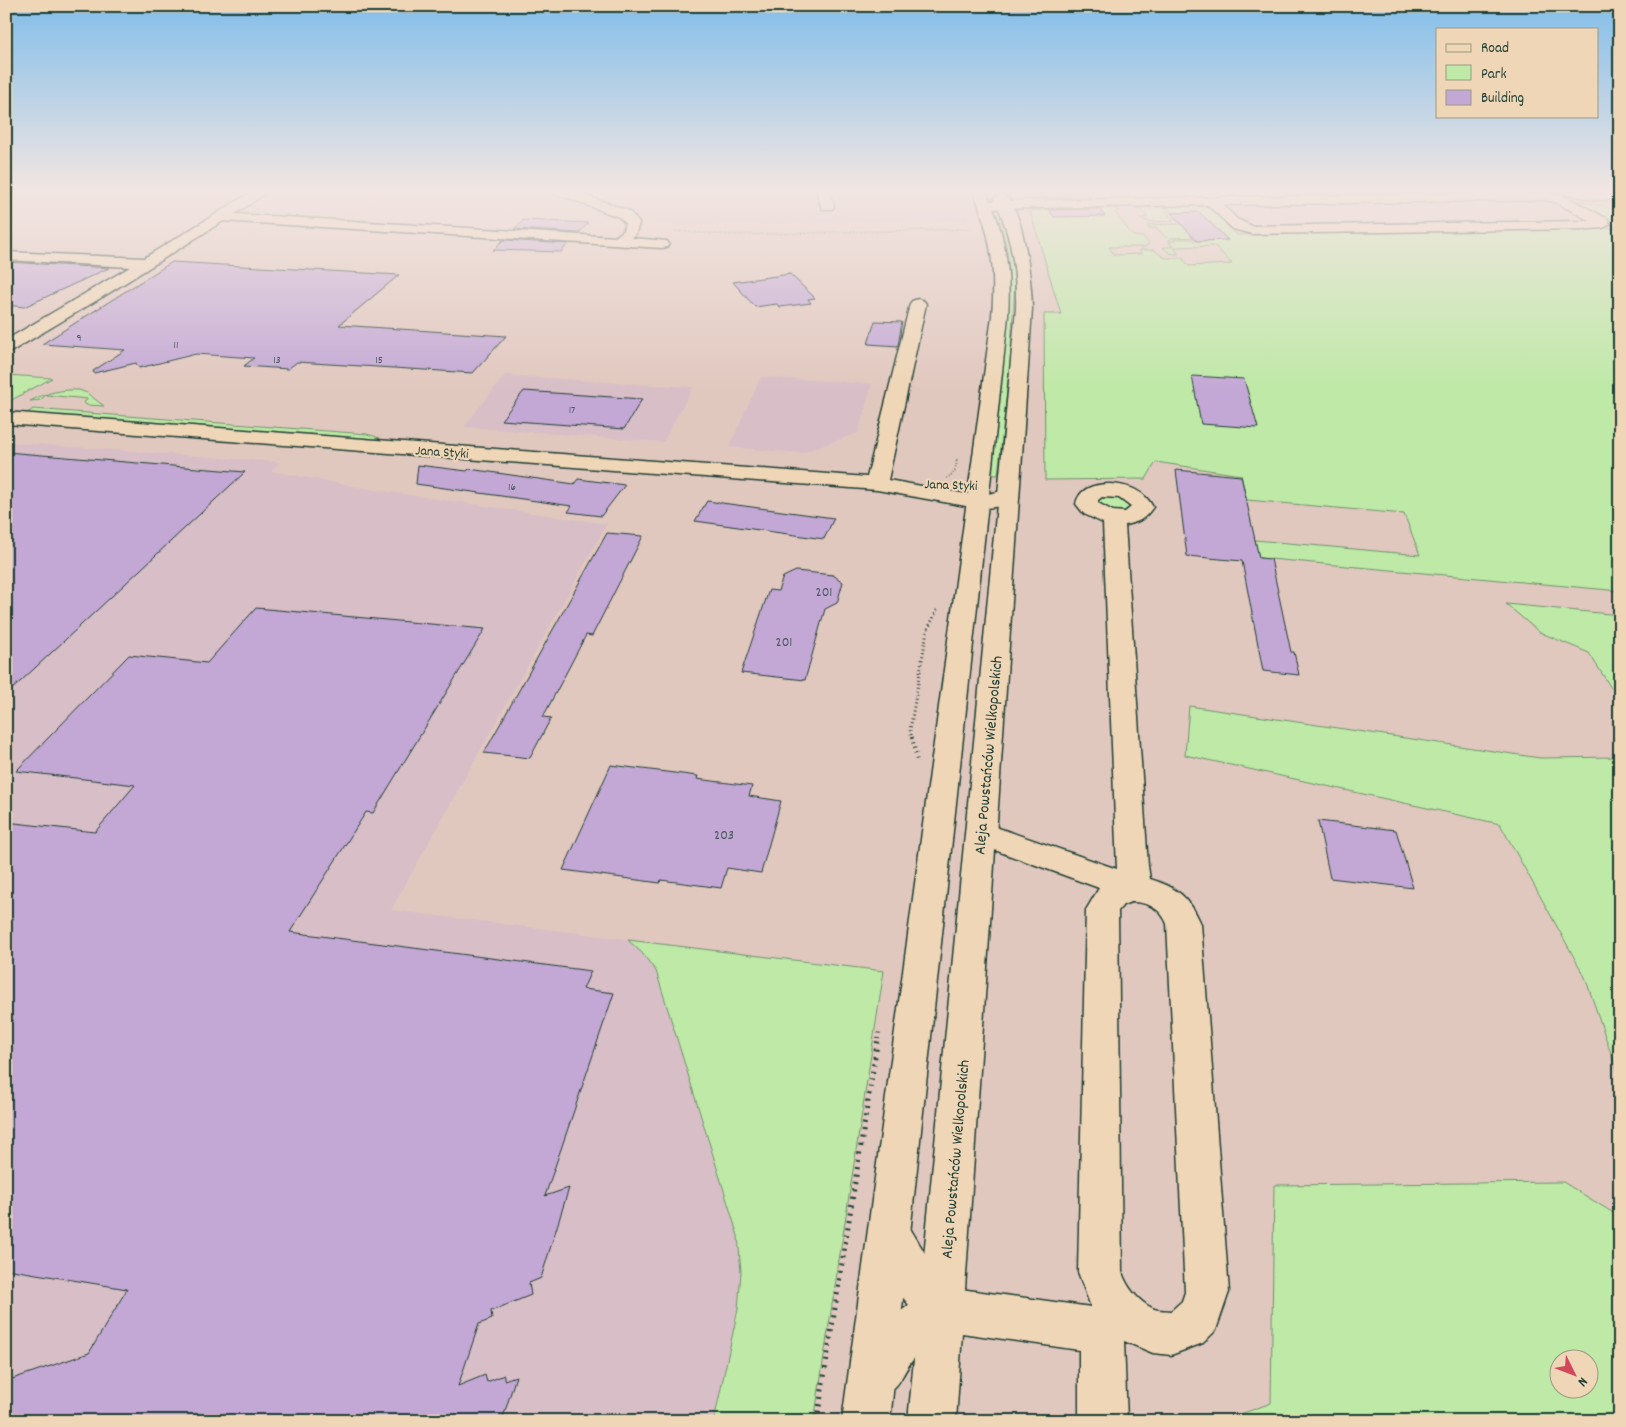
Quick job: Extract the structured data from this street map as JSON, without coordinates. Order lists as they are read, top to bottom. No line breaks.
{"streets":{"main road":["Jana Styki","Aleja Powstańców Wielkopolskich"]},"crossings":[["Jana Styki","Aleja Powstańców Wielkopolskich"]],"house_numbers":["9","11","13","15","17","16","201","201","203"],"legend":["Road","Park","Building"],"north":"bottom right"}
